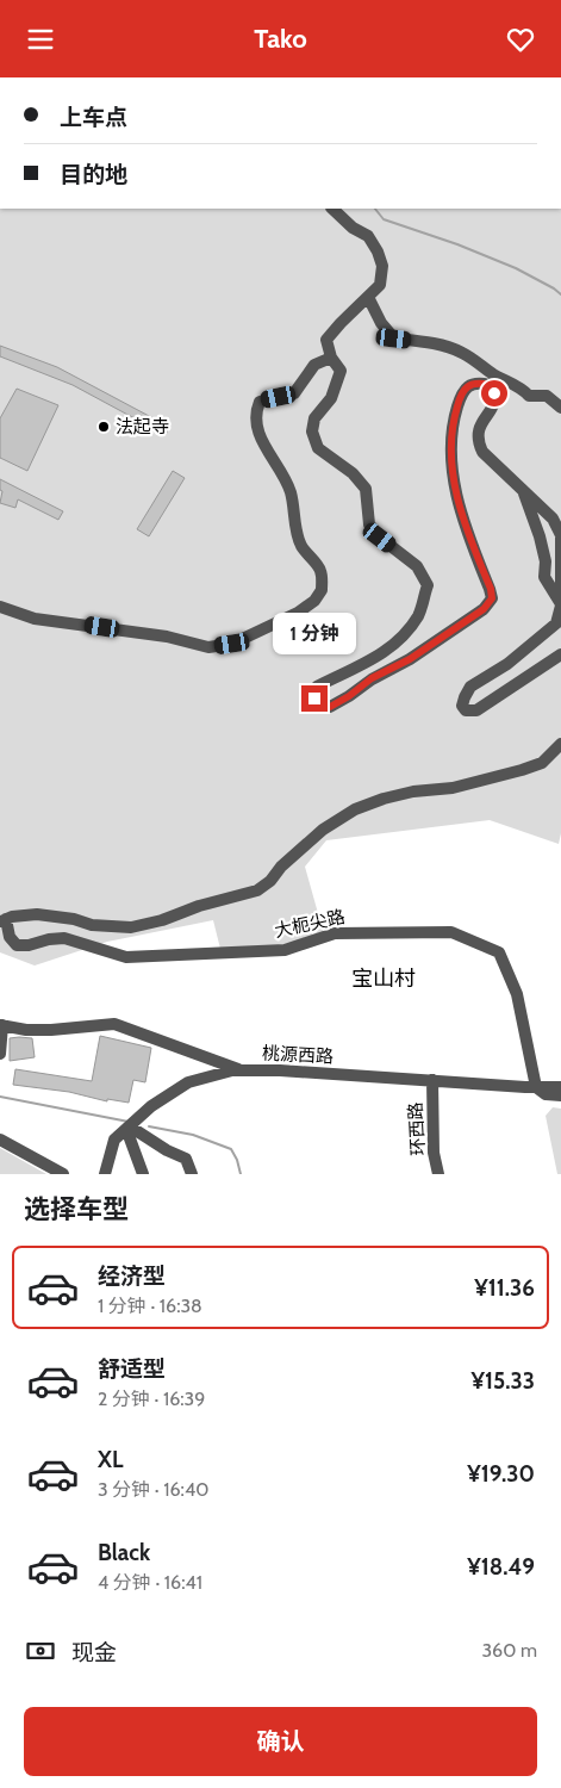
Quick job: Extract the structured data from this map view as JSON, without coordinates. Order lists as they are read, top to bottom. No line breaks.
{"streets":{"street":["大枙尖路","桃源西路","环西路"]},"crossings":[["大枙尖路","桃源西路"],["桃源西路","环西路"]],"districts":["宝山村"],"places":["法起寺"],"page":{"header":"Tako","banner":["上车点","目的地"],"bubble":"1 分钟","heading":"选择车型","list":[{"name":"经济型","note":"1 分钟 · 16:38","value":"¥11.36"},{"name":"舒适型","note":"2 分钟 · 16:39","value":"¥15.33"},{"name":"XL","note":"3 分钟 · 16:40","value":"¥19.30"},{"name":"Black","note":"4 分钟 · 16:41","value":"¥18.49"}],"pay":["现金","360 m"],"buttons":"确认"}}
